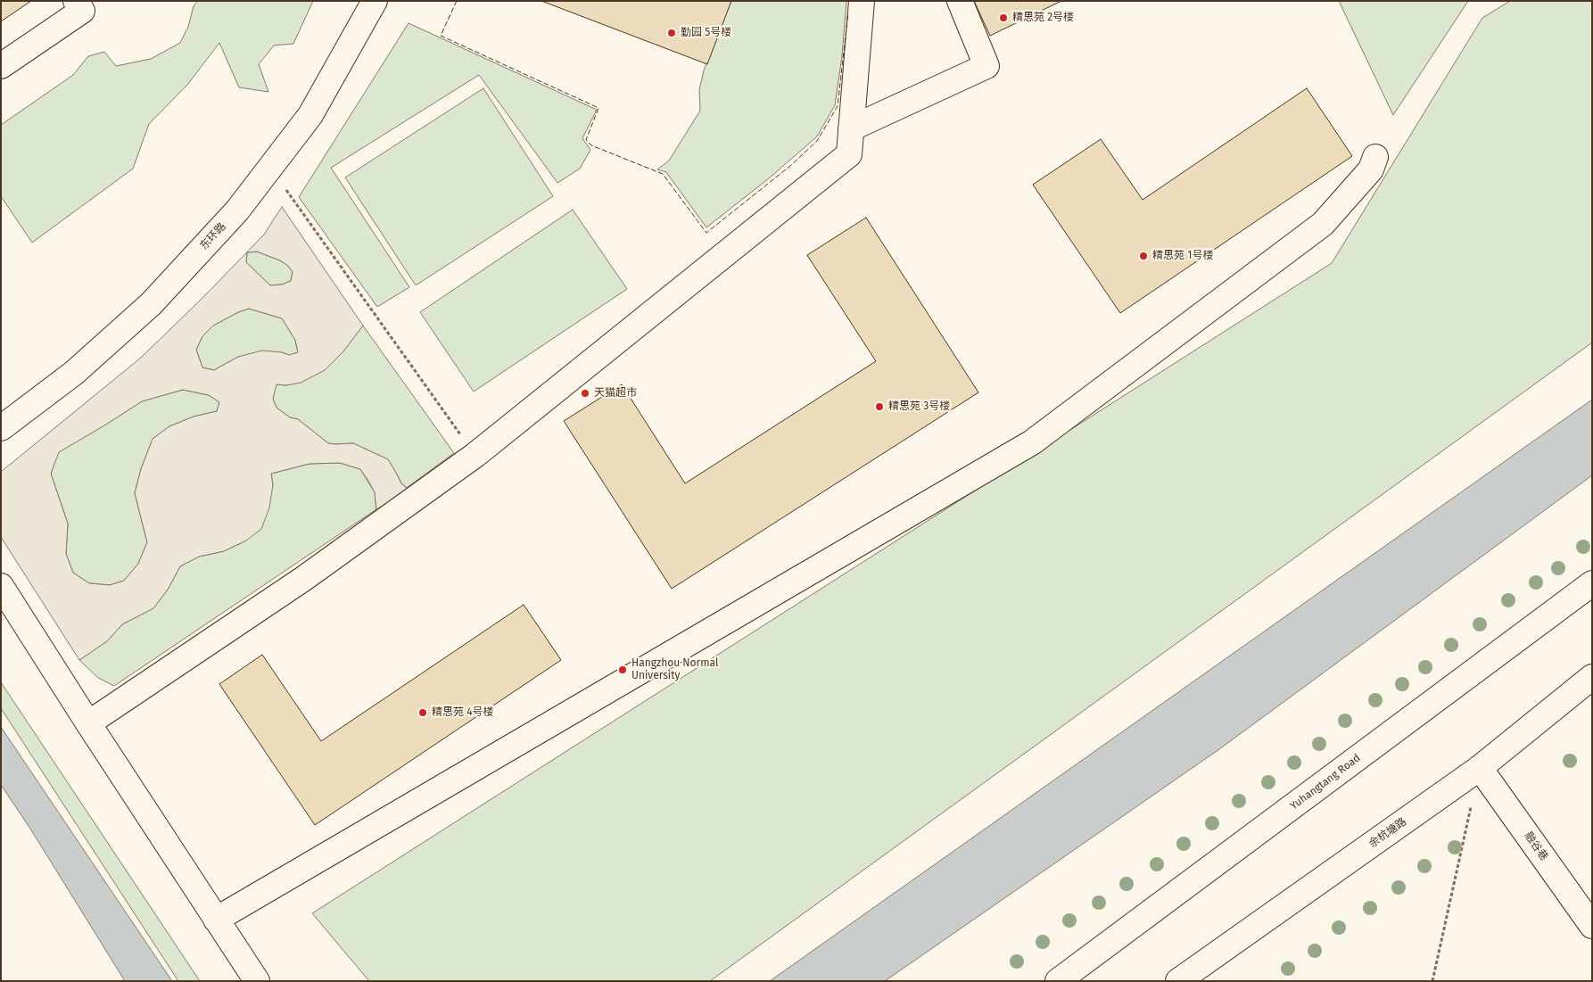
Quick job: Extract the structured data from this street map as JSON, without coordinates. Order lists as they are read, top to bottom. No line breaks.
{"streets":{"street":["东环路","Yuhangtang Road","余杭塘路","融谷巷"]},"crossings":[["余杭塘路","融谷巷"]],"places":["精思苑 2号楼","勤园 5号楼","精思苑 1号楼","天猫超市","精思苑 3号楼","Hangzhou Normal University","精思苑 4号楼"]}
